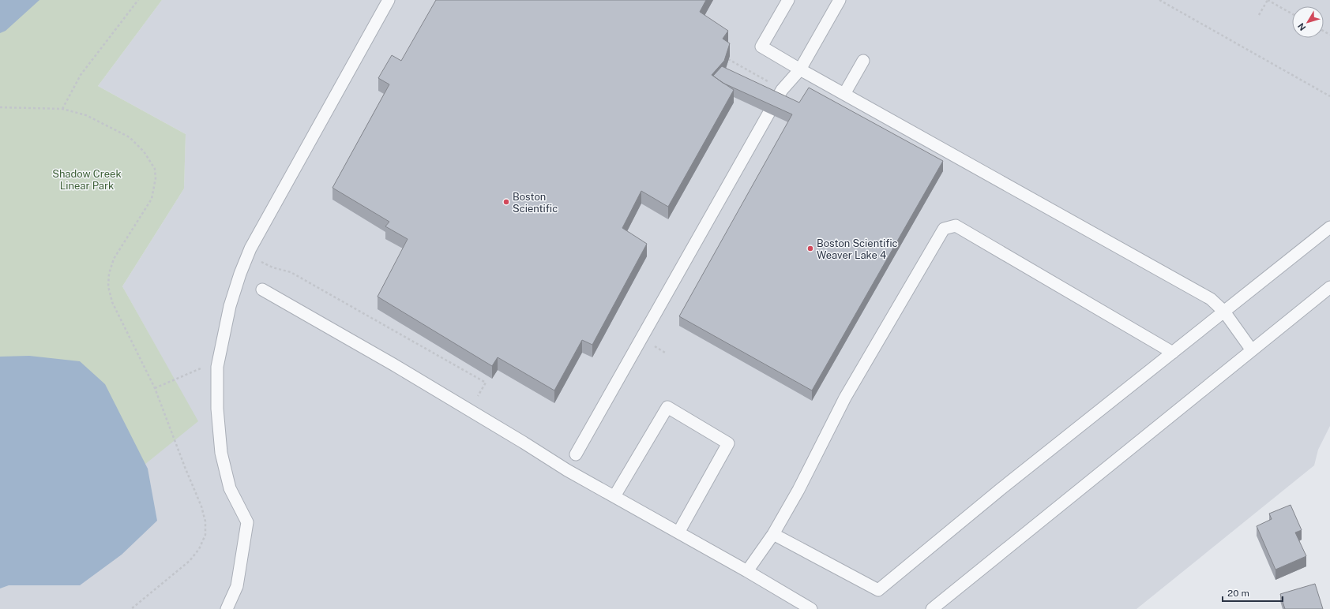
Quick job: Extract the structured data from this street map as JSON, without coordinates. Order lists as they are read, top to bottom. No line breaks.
{"parks":["Shadow Creek Linear Park"],"places":["Boston Scientific","Boston Scientific Weaver Lake 4"],"scale_bar":"20 m","north":"bottom left"}
